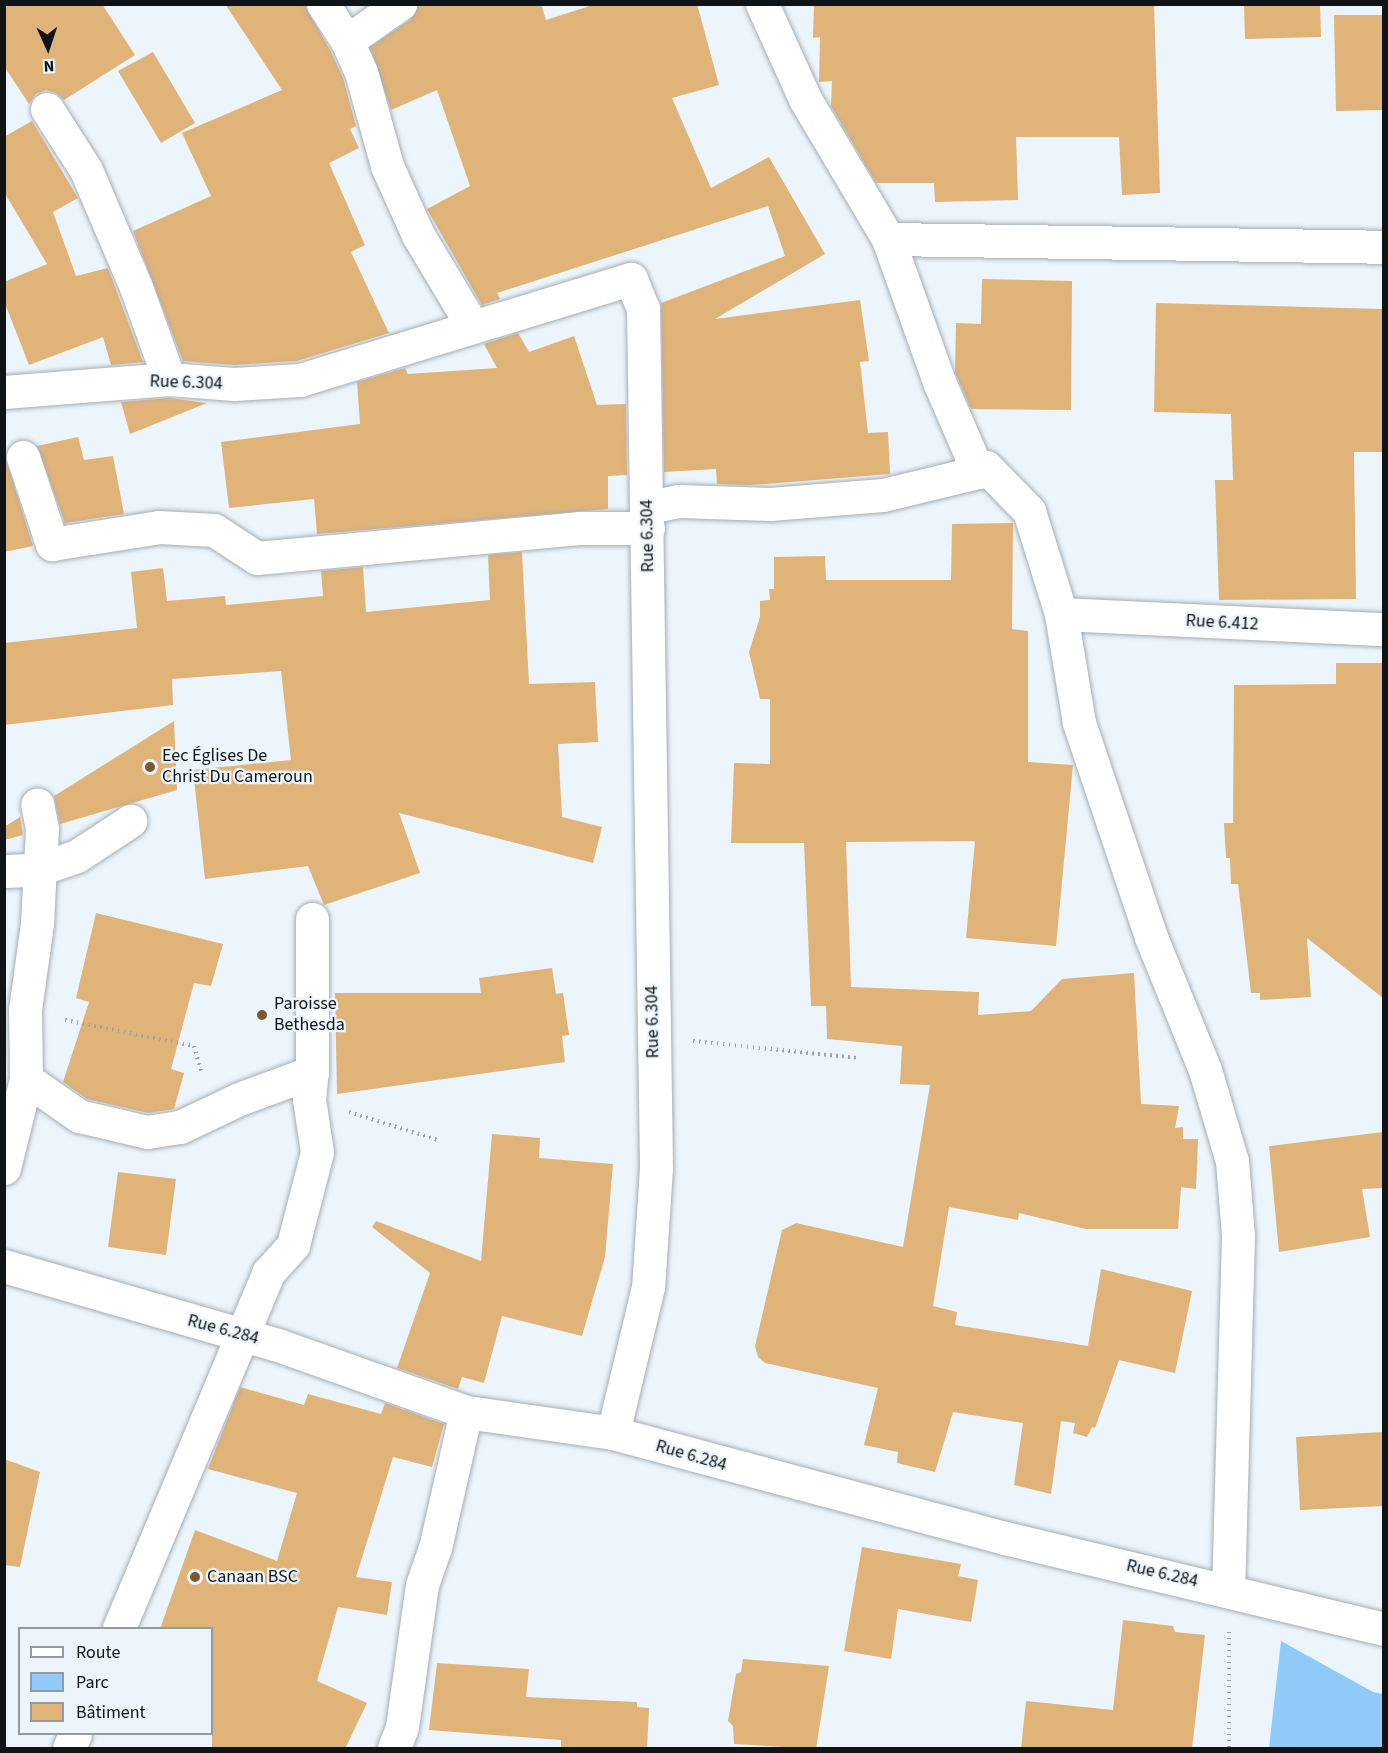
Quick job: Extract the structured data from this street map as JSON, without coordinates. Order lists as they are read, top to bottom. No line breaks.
{"streets":{"street":["Rue 6.304","Rue 6.412","Rue 6.284"]},"crossings":[["Rue 6.304","Rue 6.284"]],"places":["Eec Églises De Christ Du Cameroun","Paroisse Bethesda","Canaan BSC"],"legend":["Route","Parc","Bâtiment"],"north":"bottom"}
